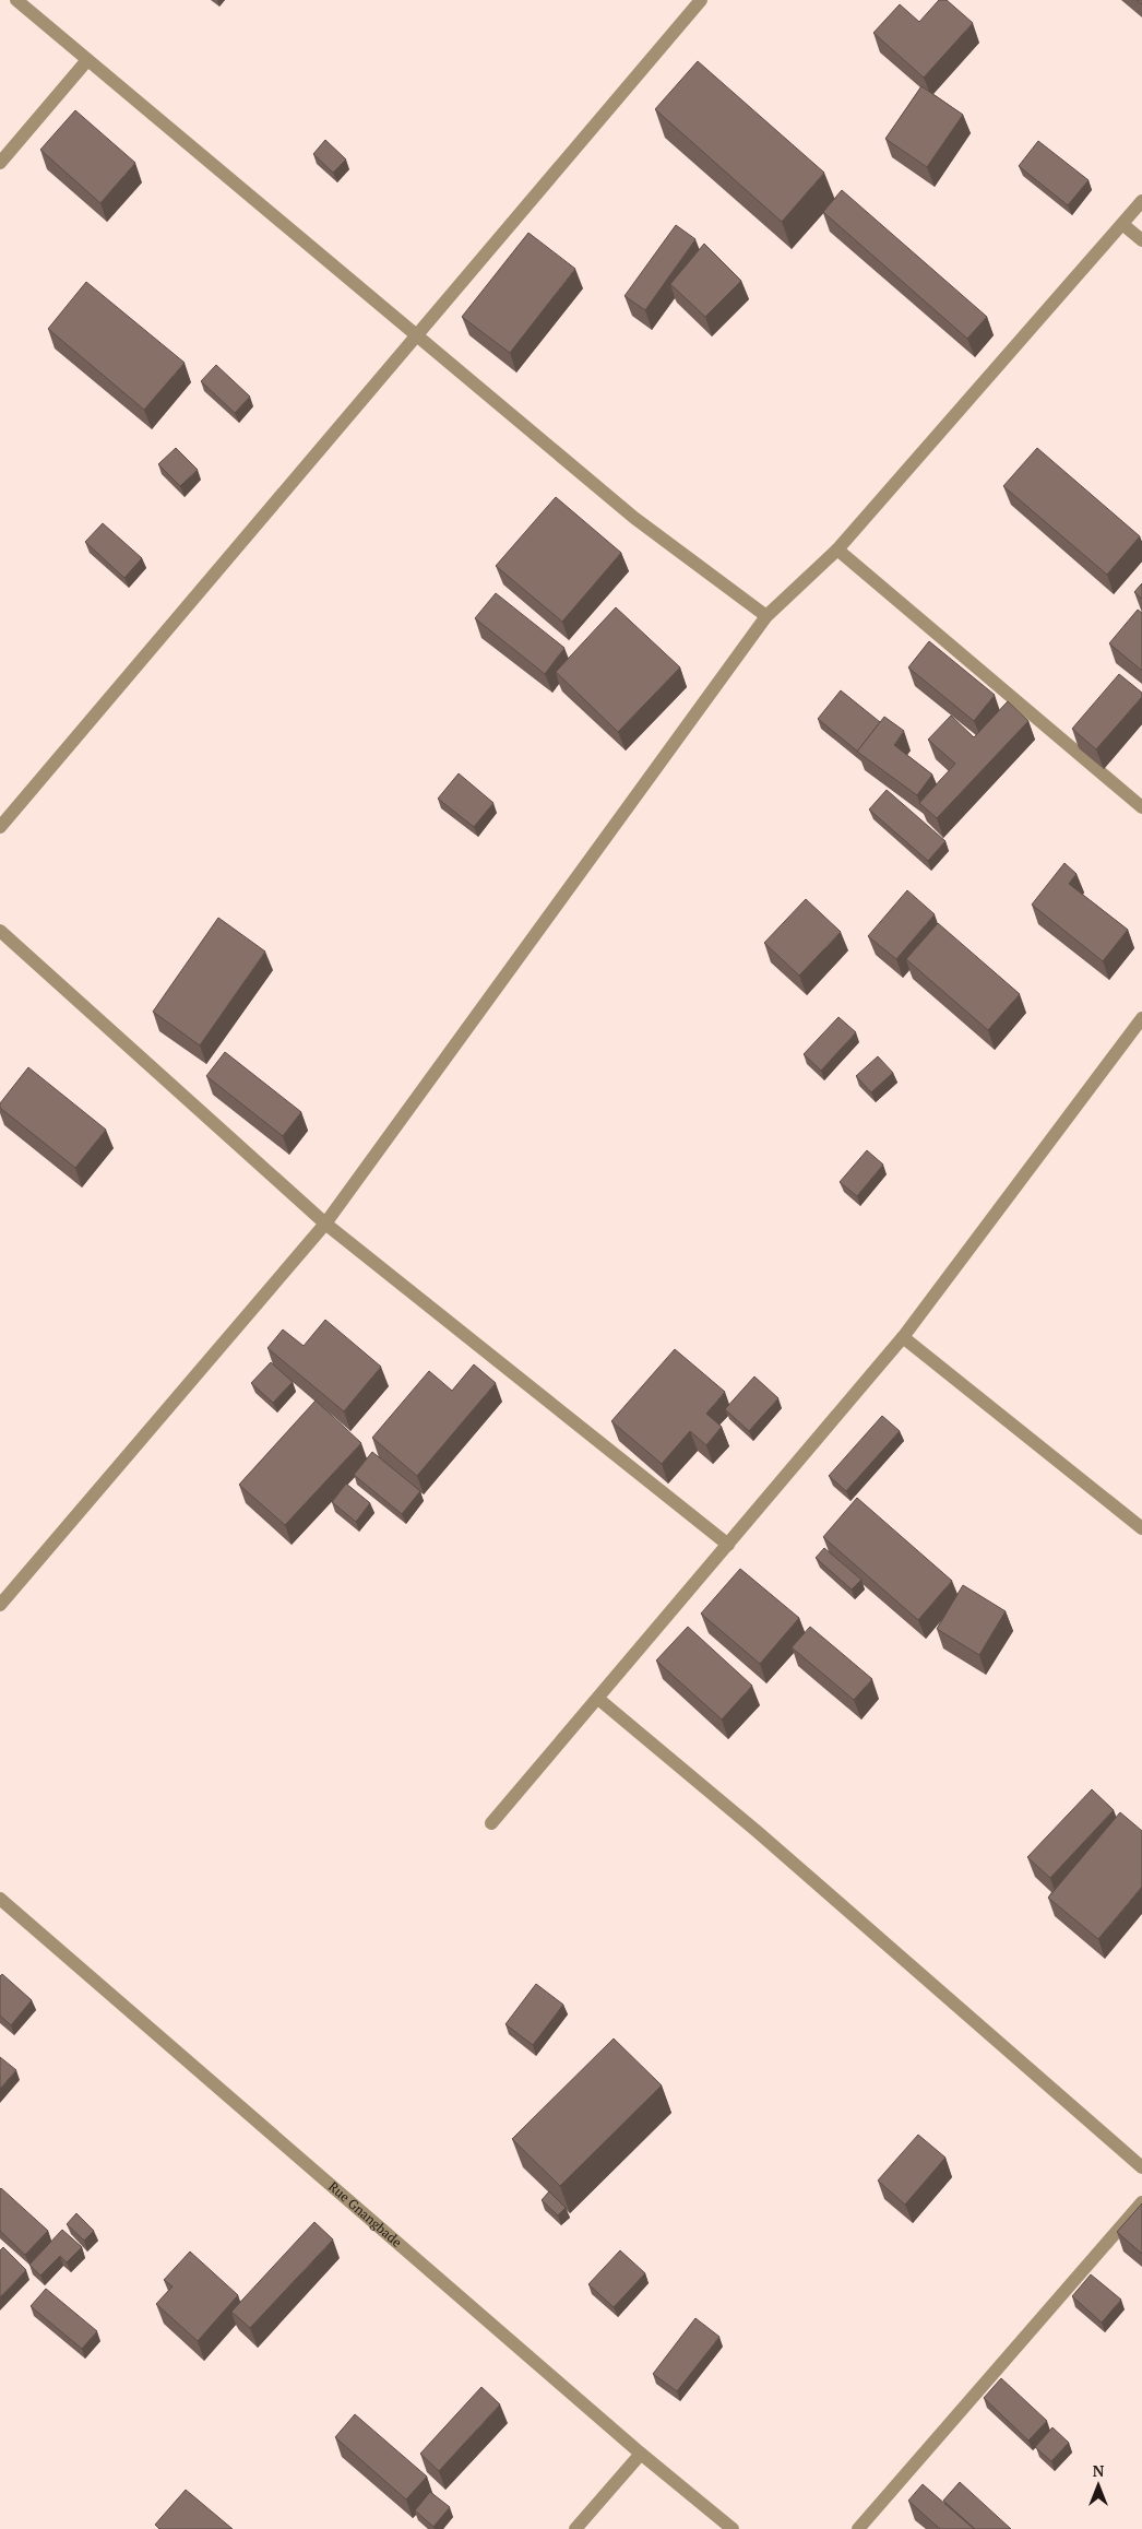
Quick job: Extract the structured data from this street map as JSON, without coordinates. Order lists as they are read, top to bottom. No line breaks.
{"streets":{"street":["Rue Gnangbade"]},"north":"top"}
